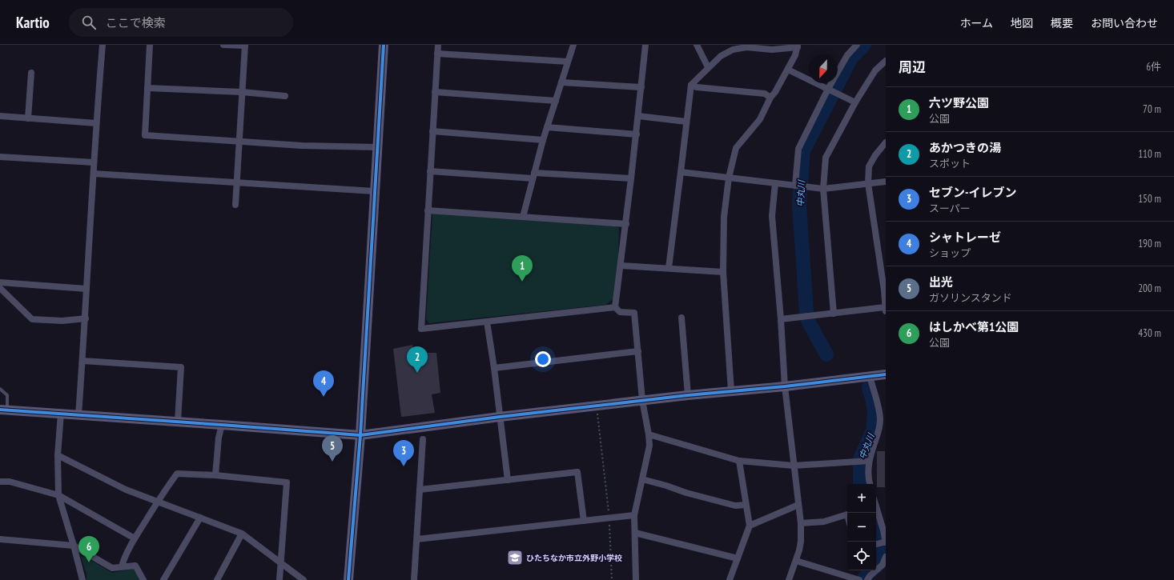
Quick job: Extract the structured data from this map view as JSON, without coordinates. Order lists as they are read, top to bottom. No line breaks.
{"water":["中丸川"],"places":{"school or university":["ひたちなか市立外野小学校"]},"north":"bottom","page":{"header":"Kartio","search":"ここで検索","nav":["ホーム","地図","概要","お問い合わせ"],"heading":["周辺","6件"],"list":[{"mark":"1","name":"六ツ野公園","note":"公園","value":"70 m"},{"mark":"2","name":"あかつきの湯","note":"スポット","value":"110 m"},{"mark":"3","name":"セブン-イレブン","note":"スーパー","value":"150 m"},{"mark":"4","name":"シャトレーゼ","note":"ショップ","value":"190 m"},{"mark":"5","name":"出光","note":"ガソリンスタンド","value":"200 m"},{"mark":"6","name":"はしかべ第1公園","note":"公園","value":"430 m"}],"pins":["1","2","4","5","3","6"],"map_buttons":["+","−"]}}
